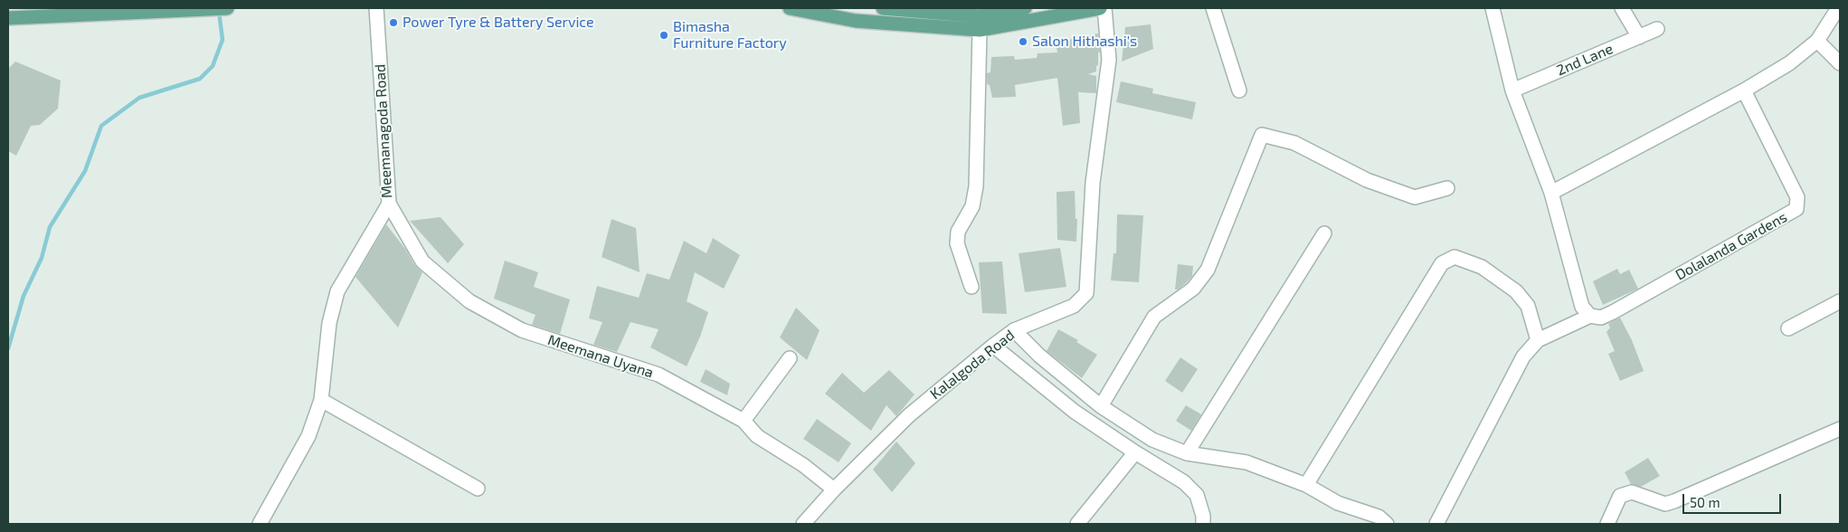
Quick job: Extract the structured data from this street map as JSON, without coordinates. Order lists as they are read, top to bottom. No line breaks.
{"streets":{"street":["2nd Lane","Meemanagoda Road","Dolalanda Gardens","Meemana Uyana","Kalalgoda Road"]},"crossings":[["Meemanagoda Road","Meemana Uyana"],["Meemana Uyana","Kalalgoda Road"]],"places":["Power Tyre & Battery Service","Bimasha Furniture Factory","Salon Hithashi's"],"scale_bar":"50 m"}
